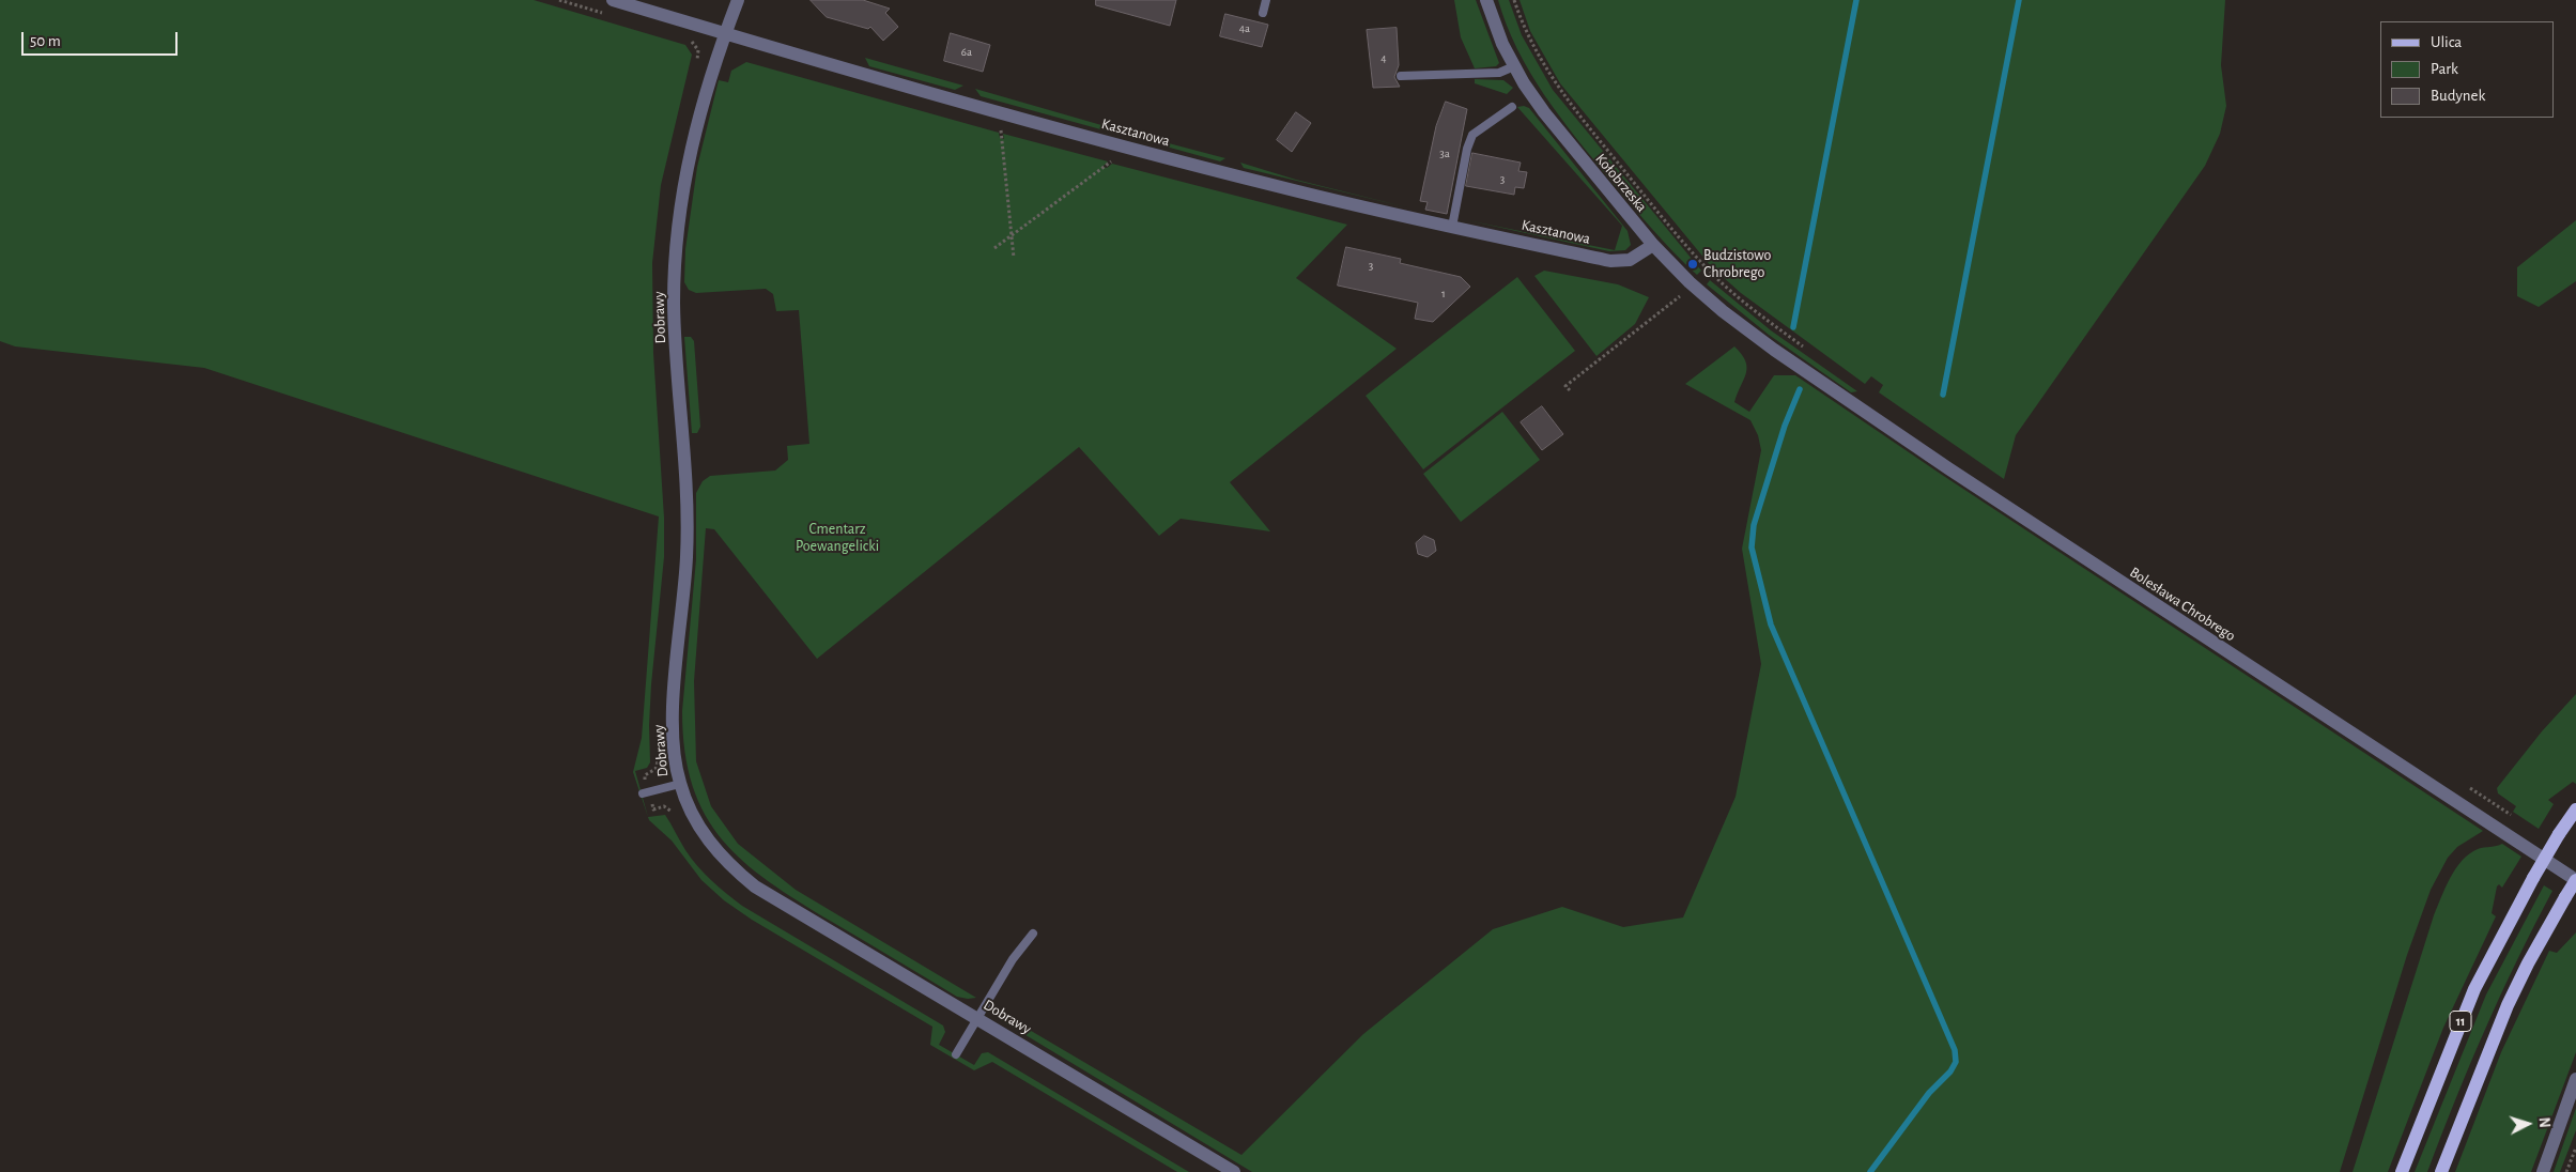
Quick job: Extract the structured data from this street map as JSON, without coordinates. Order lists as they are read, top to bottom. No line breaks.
{"streets":{"main road":["11"],"street":["Kasztanowa","Kołobrzeska","Dobrawy","Bolesława Chrobrego"]},"crossings":[["Kasztanowa","Kołobrzeska"],["Kasztanowa","Dobrawy"],["Kołobrzeska","Bolesława Chrobrego"]],"parks":["Cmentarz Poewangelicki"],"places":["Budzistowo Chrobrego"],"house_numbers":["4a","6a","4","3a","3","3","1"],"legend":["Ulica","Park","Budynek"],"scale_bar":"50 m","north":"right"}
